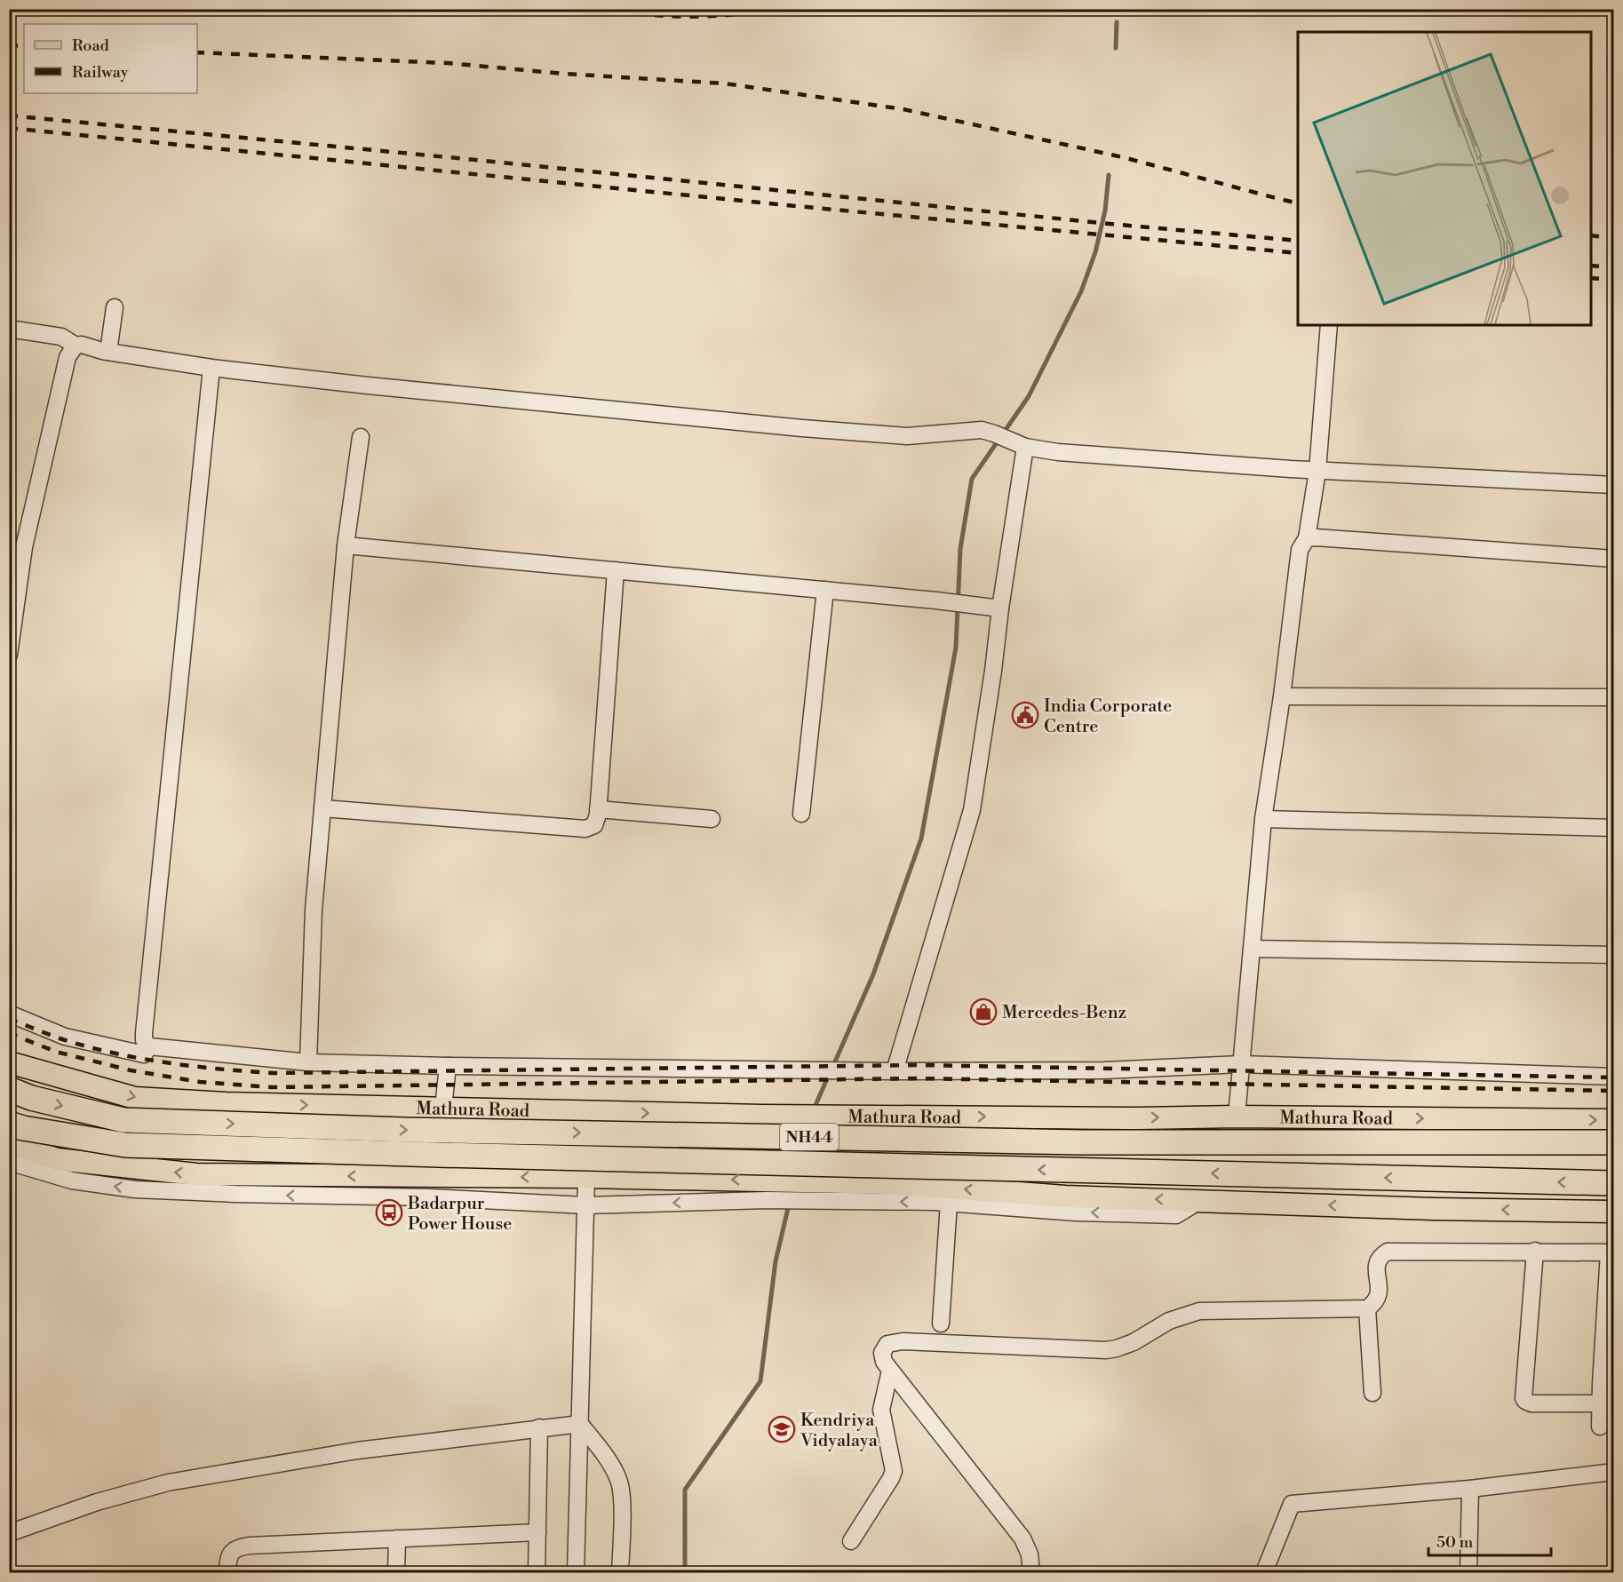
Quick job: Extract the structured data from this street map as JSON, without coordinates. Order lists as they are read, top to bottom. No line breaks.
{"streets":{"highway":["Mathura Road","NH44"]},"places":{"public building":["India Corporate Centre"],"shop":["Mercedes-Benz"],"bus stop":["Badarpur Power House"],"school or university":["Kendriya Vidyalaya"]},"legend":["Road","Railway"],"scale_bar":"50 m"}
